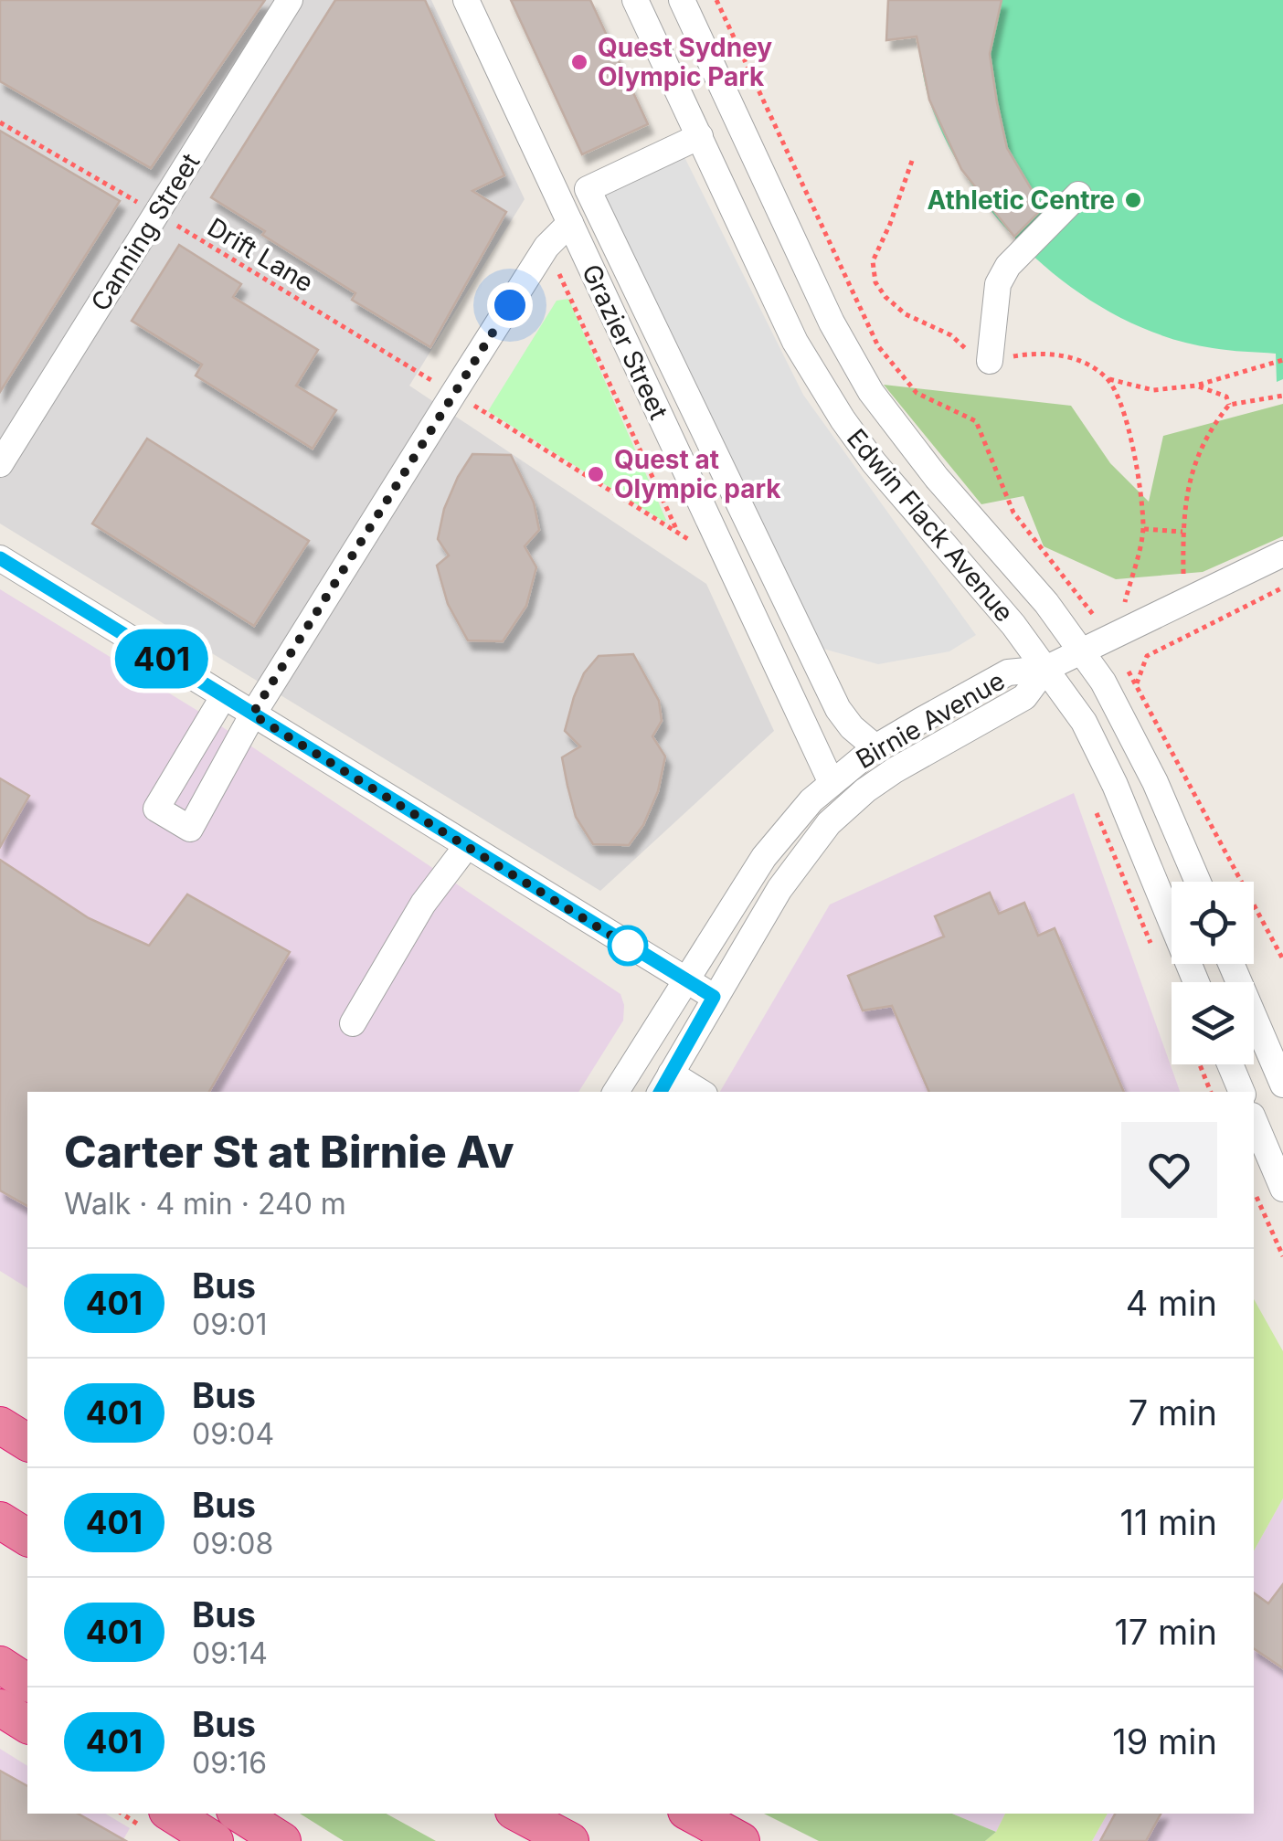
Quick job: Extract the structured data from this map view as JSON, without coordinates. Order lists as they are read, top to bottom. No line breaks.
{"streets":{"street":["Canning Street","Grazier Street","Edwin Flack Avenue","Birnie Avenue"],"path":["Drift Lane"]},"crossings":[["Canning Street","Drift Lane"],["Grazier Street","Birnie Avenue"],["Edwin Flack Avenue","Birnie Avenue"]],"places":["Quest Sydney Olympic Park","Athletic Centre","Quest at Olympic park"],"lines":["bus line 401"],"page":{"on_map":"401","heading":["Carter St at Birnie Av","Walk · 4 min · 240 m"],"list":[{"mark":"401","name":"Bus","note":"09:01","value":"4 min"},{"mark":"401","name":"Bus","note":"09:04","value":"7 min"},{"mark":"401","name":"Bus","note":"09:08","value":"11 min"},{"mark":"401","name":"Bus","note":"09:14","value":"17 min"},{"mark":"401","name":"Bus","note":"09:16","value":"19 min"}]}}
